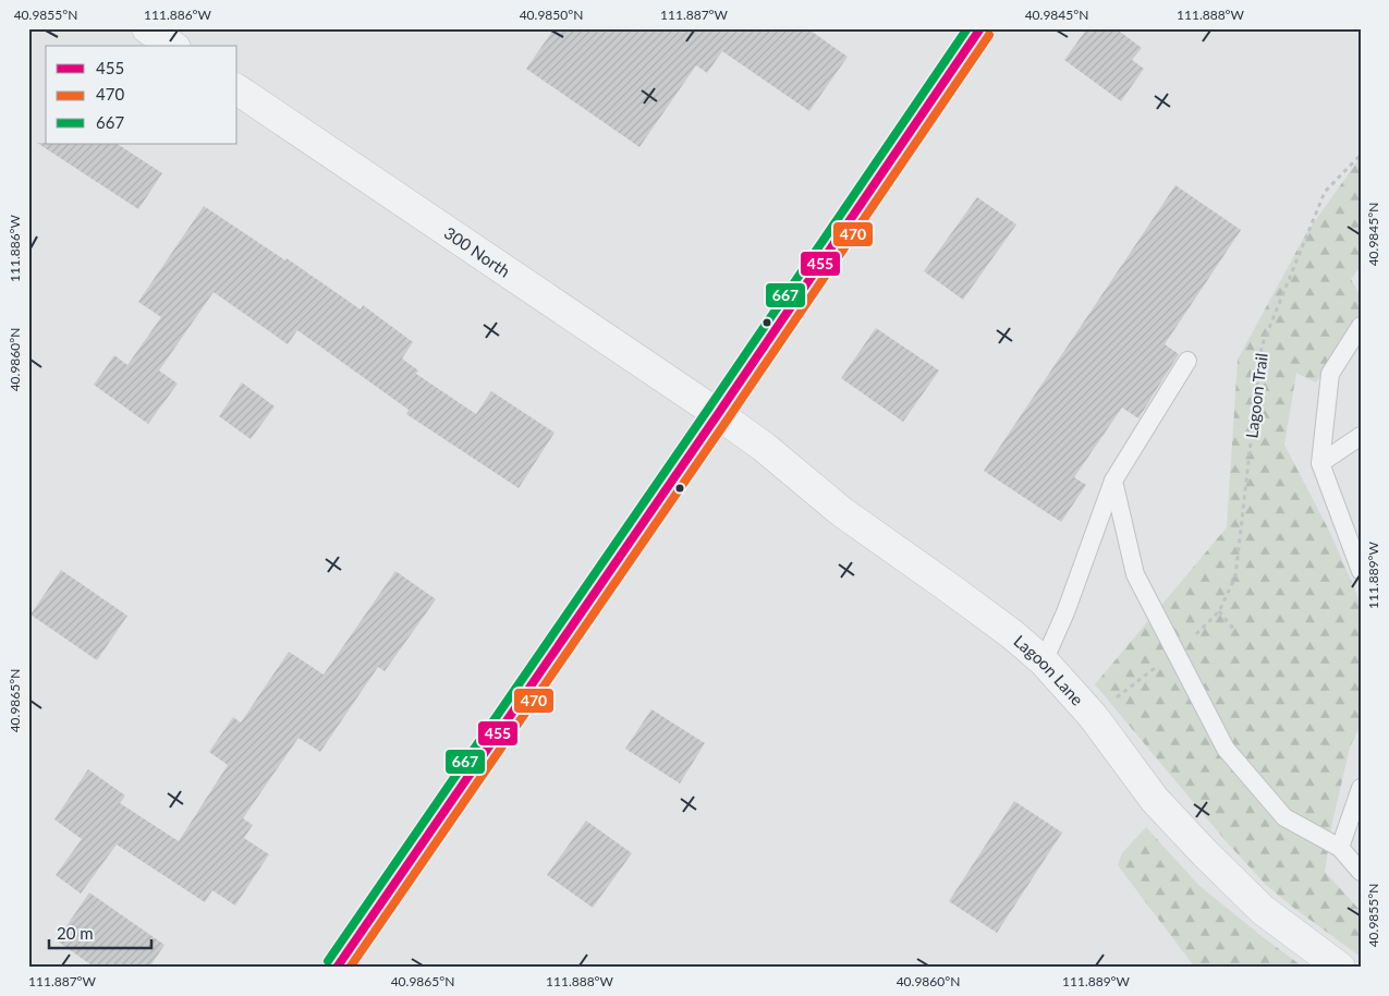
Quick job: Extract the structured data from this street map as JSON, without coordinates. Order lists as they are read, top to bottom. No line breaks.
{"streets":{"street":["300 North","Lagoon Lane"],"path":["Lagoon Trail"]},"crossings":[["300 North","Lagoon Lane"]],"lines":["transit line 455","transit line 667","transit line 470"],"legend":["455","470","667"],"scale_bar":"20 m","coordinates":["40.9855°N","111.886°W","40.9850°N","111.887°W","40.9845°N","111.888°W","40.9860°N","111.889°W","40.9865°N"]}
